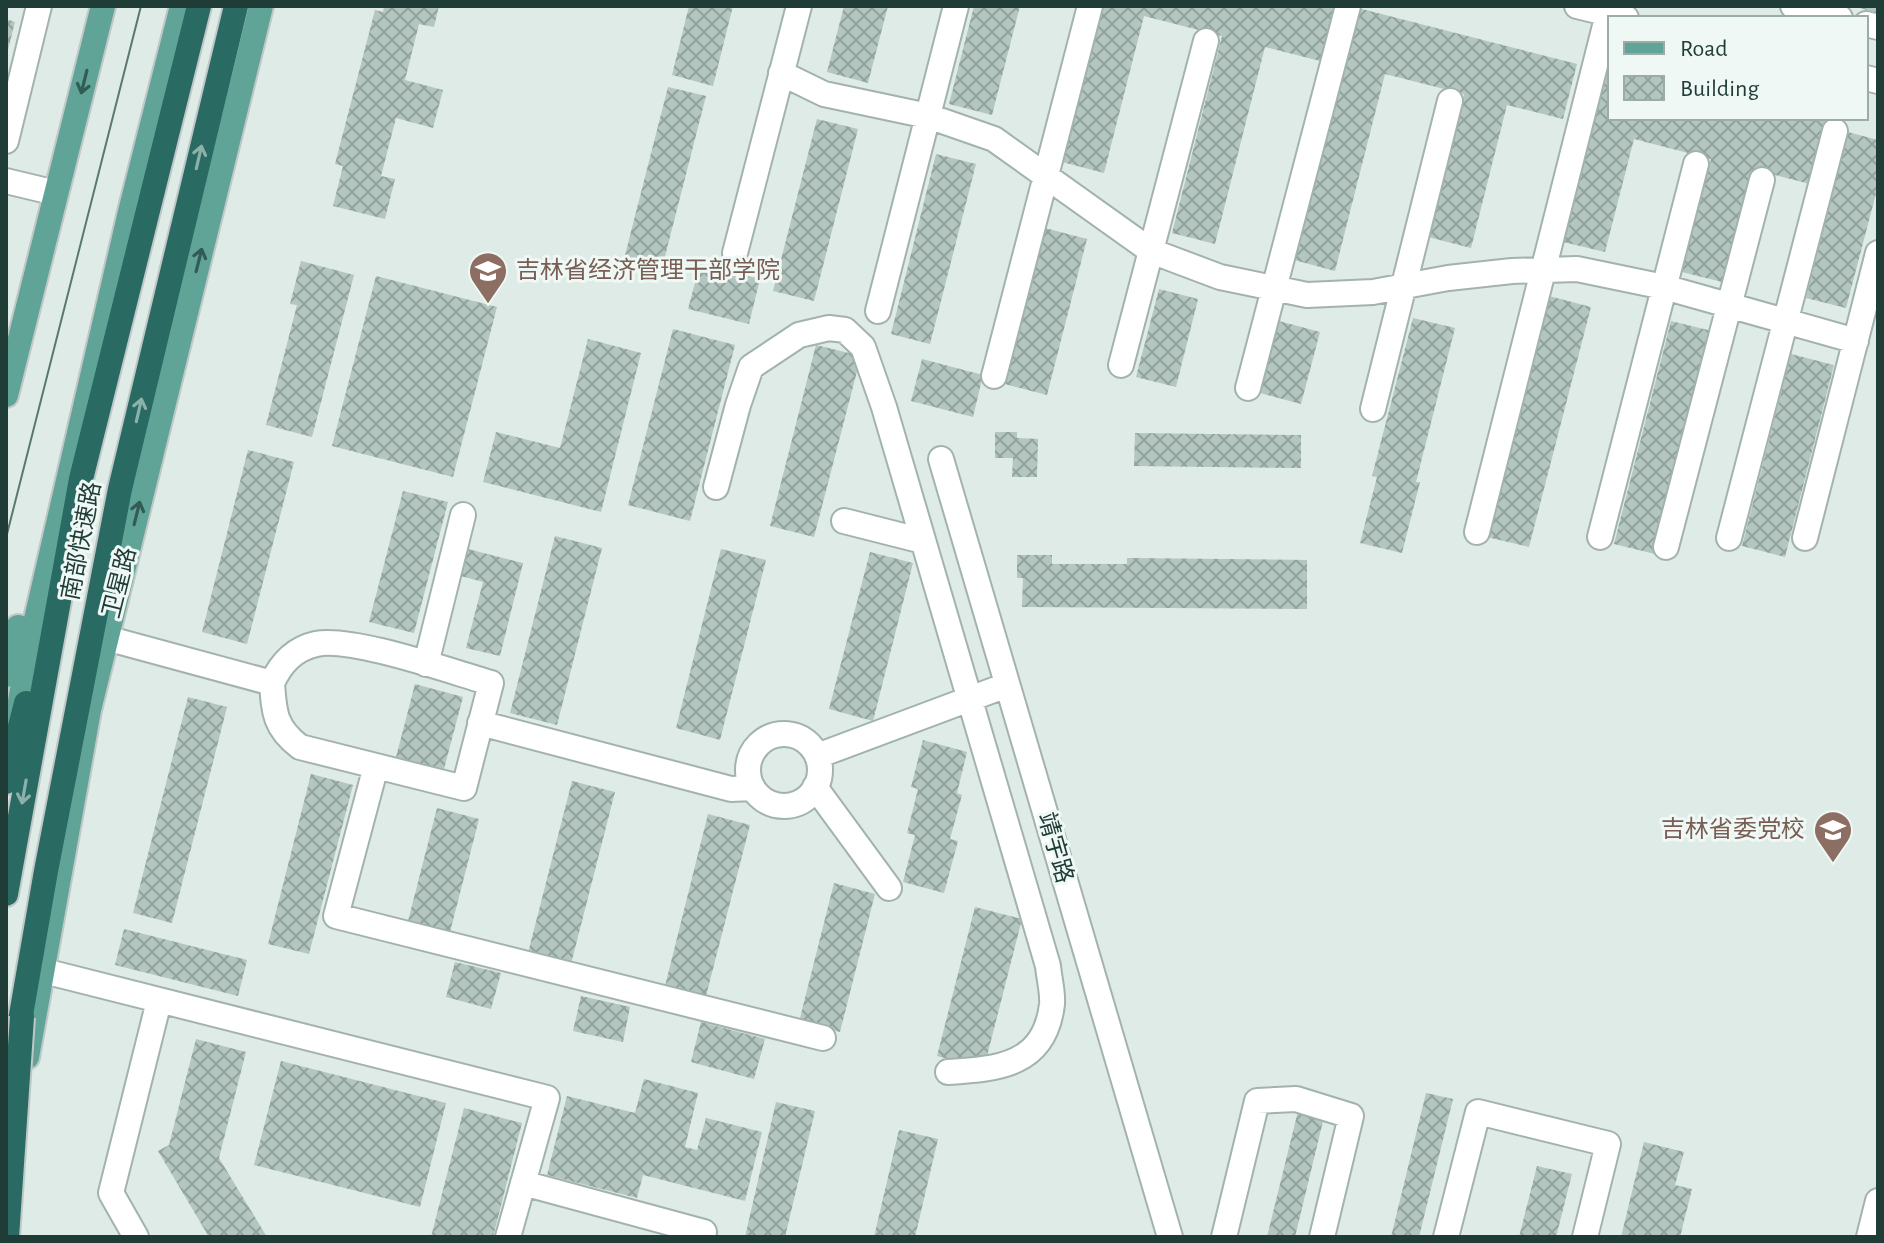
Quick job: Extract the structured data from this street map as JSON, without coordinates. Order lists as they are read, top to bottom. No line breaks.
{"streets":{"highway":["南部快速路"],"main road":["卫星路"],"street":["靖宇路"]},"places":{"school or university":["吉林省经济管理干部学院","吉林省委党校"]},"legend":["Road","Building"]}
